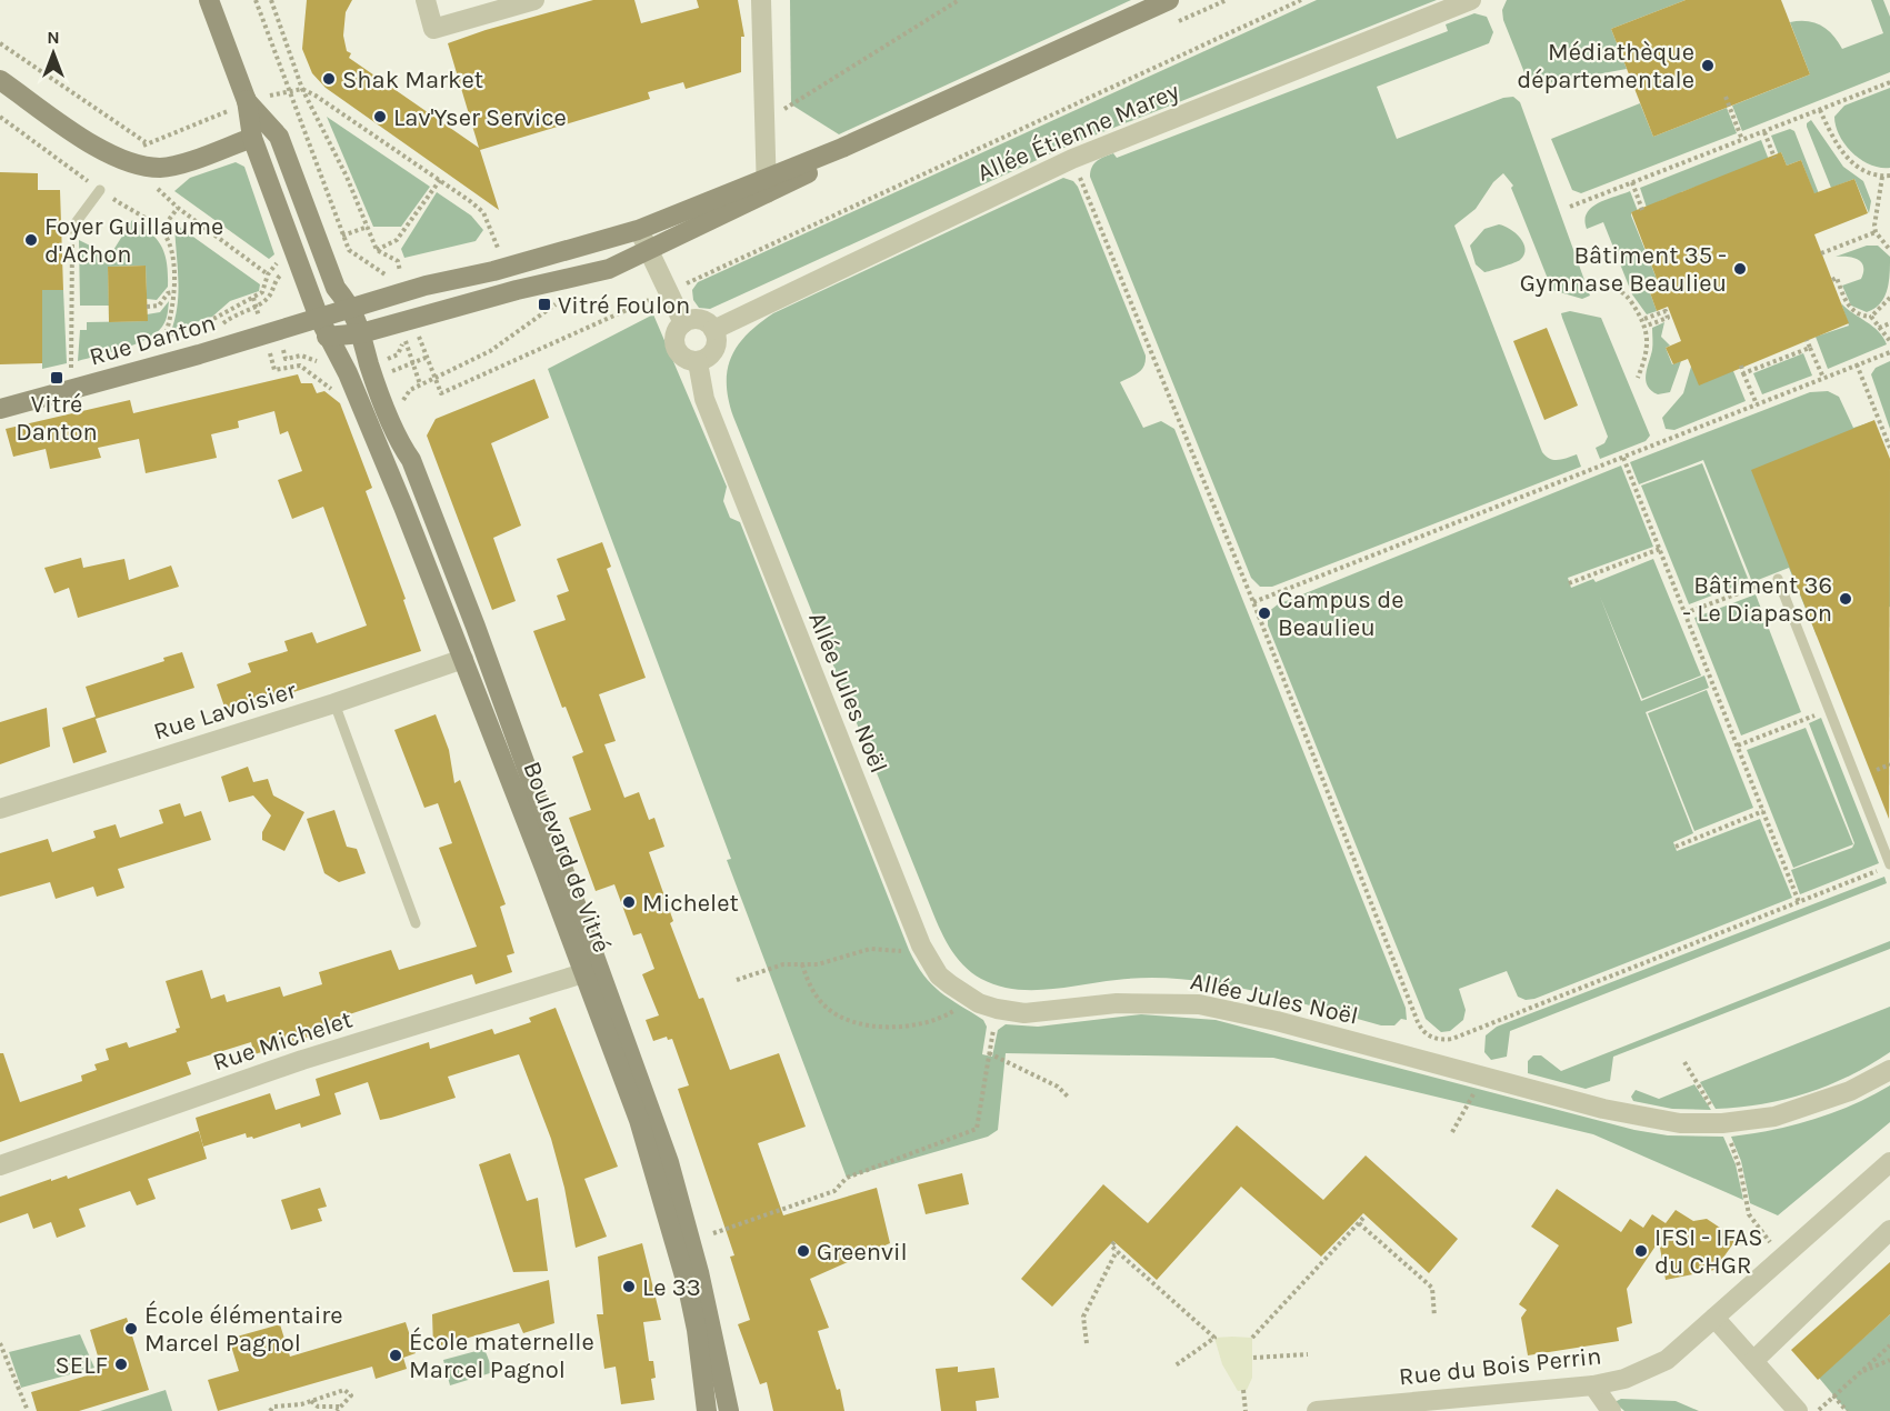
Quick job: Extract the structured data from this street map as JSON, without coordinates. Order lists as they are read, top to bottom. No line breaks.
{"streets":{"main road":["Rue Danton","Boulevard de Vitré"],"street":["Allée Étienne Marey","Allée Jules Noël","Rue Lavoisier","Rue Michelet","Rue du Bois Perrin"]},"crossings":[["Allée Étienne Marey","Allée Jules Noël"],["Rue Danton","Boulevard de Vitré"],["Rue Lavoisier","Boulevard de Vitré"],["Boulevard de Vitré","Rue Michelet"]],"places":{"other":["Médiathèque départementale","Shak Market","Lav'Yser Service","Foyer Guillaume d'Achon","Bâtiment 35 - Gymnase Beaulieu","Bâtiment 36 - Le Diapason","Campus de Beaulieu","Michelet","Greenvil","IFSI - IFAS du CHGR","Le 33","École élémentaire Marcel Pagnol","École maternelle Marcel Pagnol","SELF"],"transit":["Vitré Foulon","Vitré Danton"]},"north":"top"}
